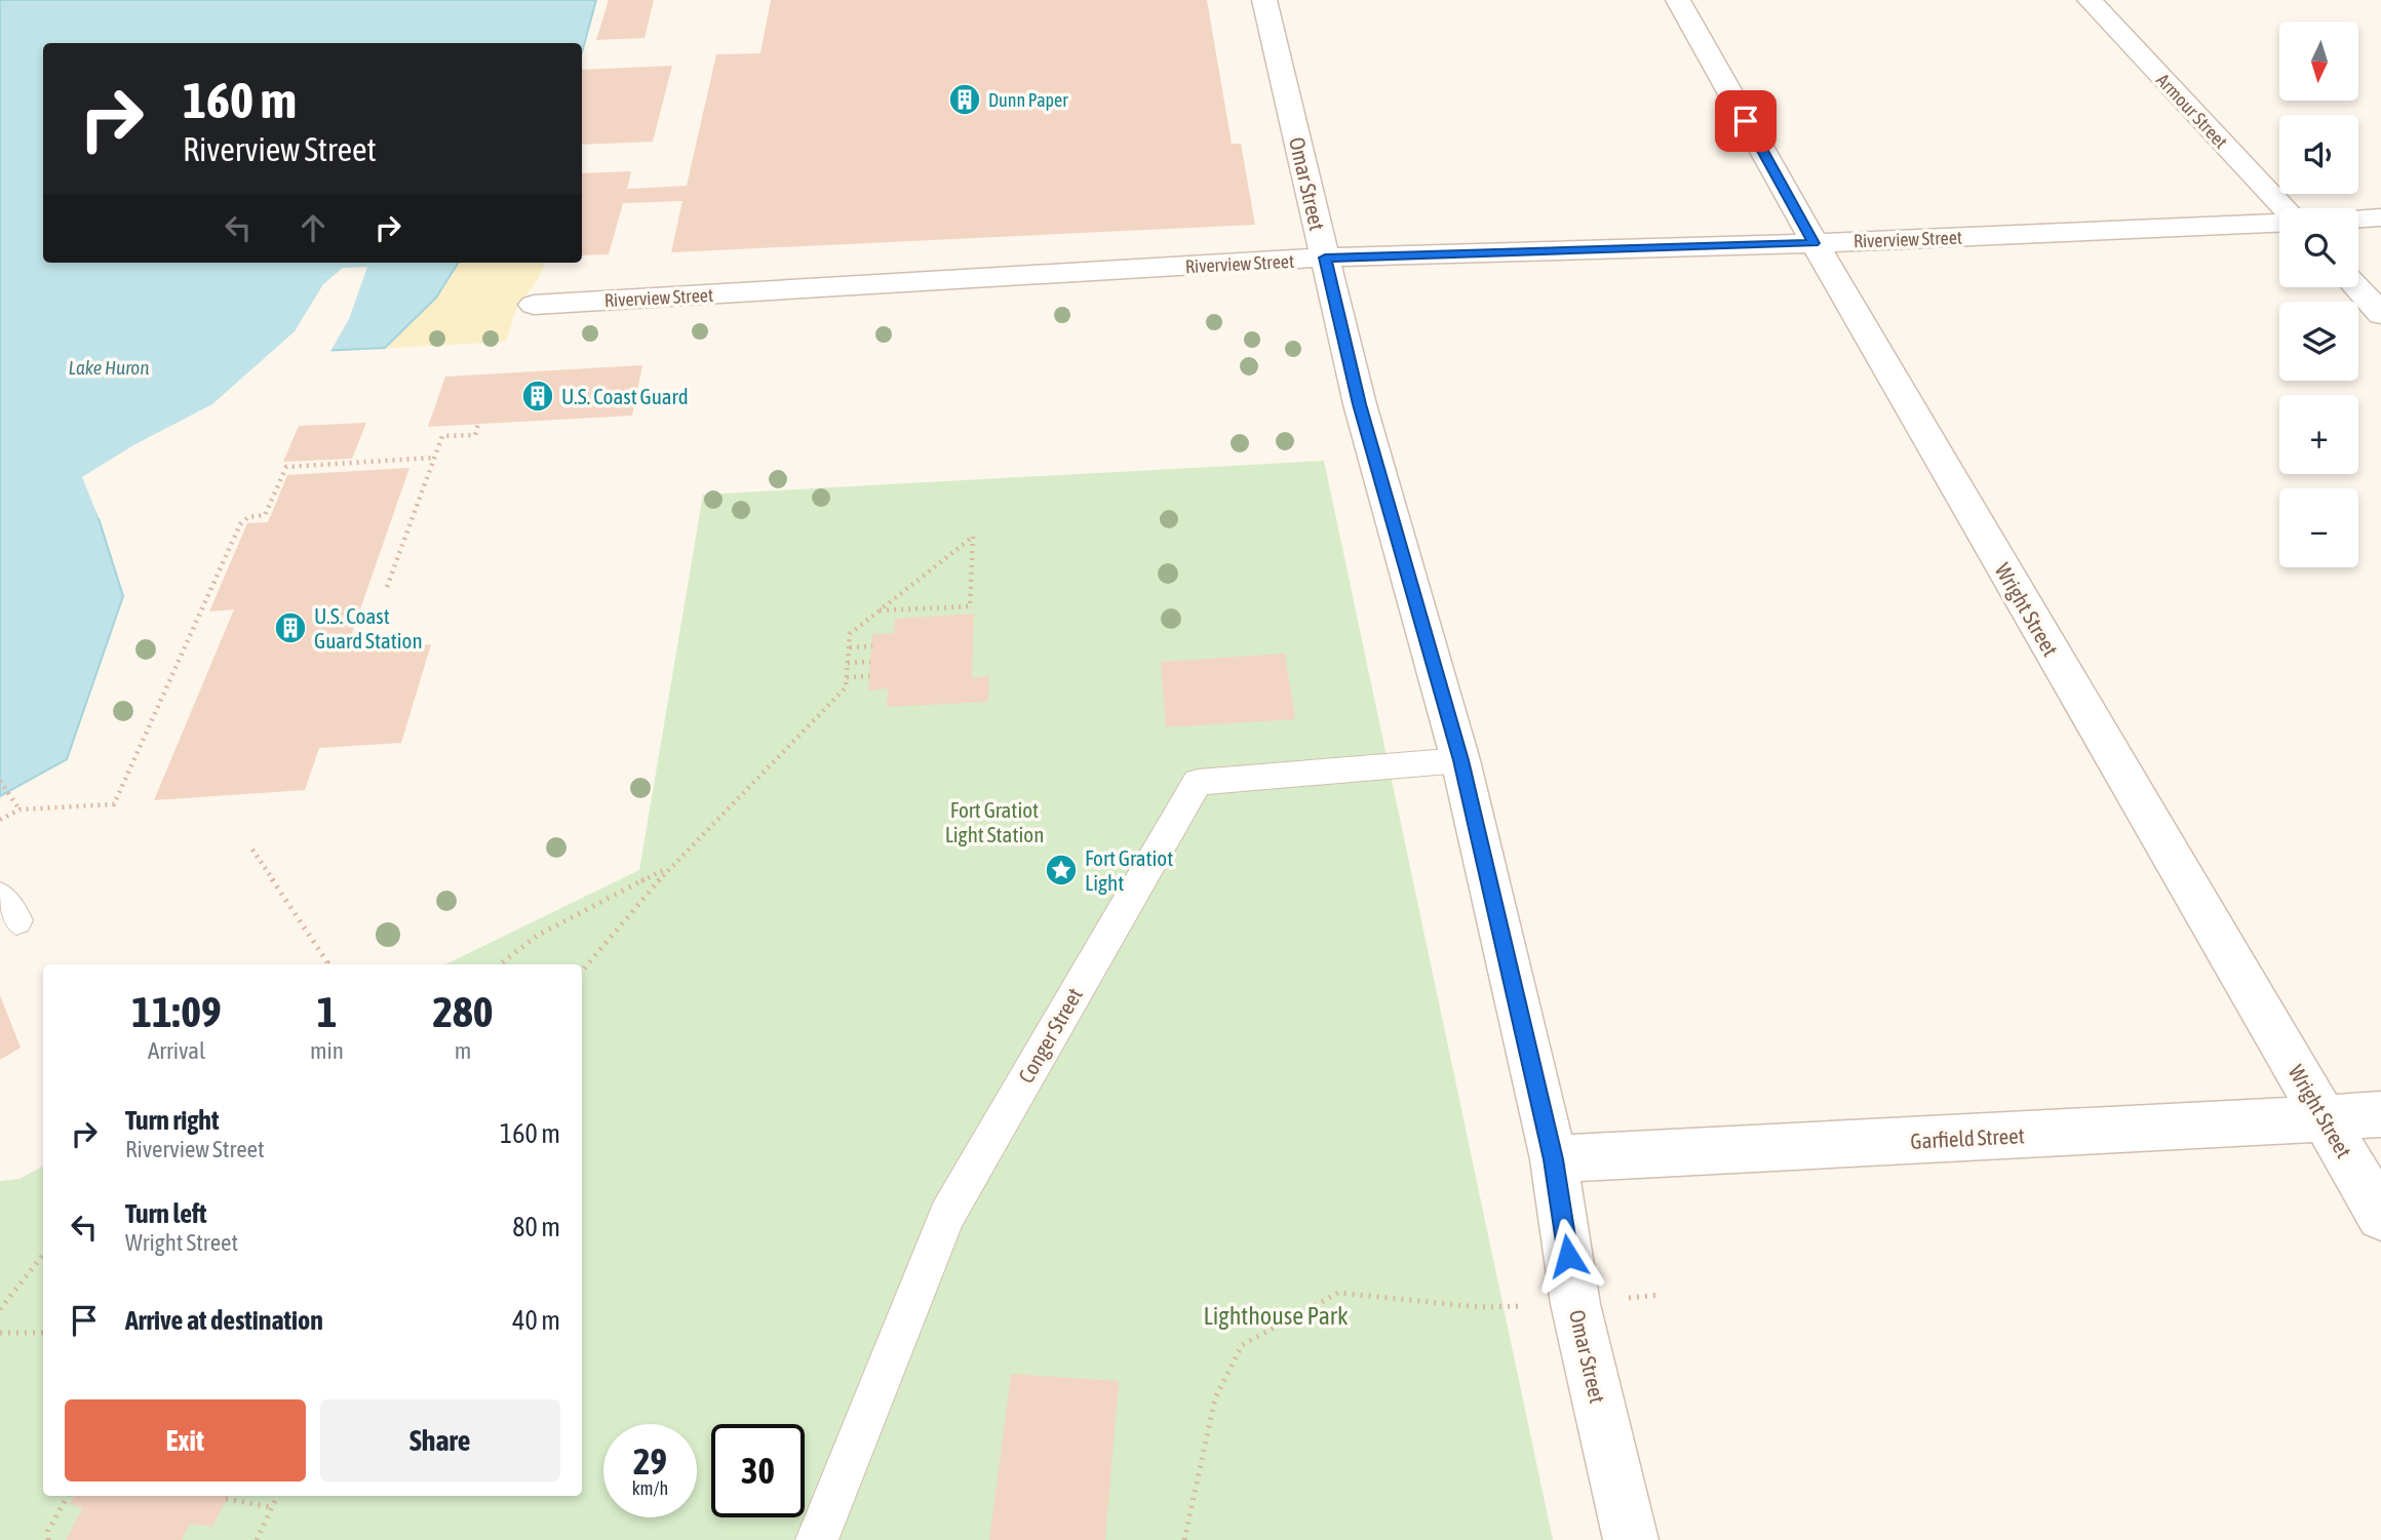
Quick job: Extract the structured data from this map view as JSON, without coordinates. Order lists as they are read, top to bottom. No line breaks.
{"streets":{"street":["Armour Street","Omar Street","Riverview Street","Wright Street","Garfield Street"],"lane":["Conger Street"]},"crossings":[["Omar Street","Riverview Street"],["Omar Street","Conger Street"],["Omar Street","Garfield Street"],["Riverview Street","Wright Street"],["Wright Street","Garfield Street"]],"water":["Lake Huron"],"parks":["Fort Gratiot Light Station","Lighthouse Park"],"places":{"building":["Dunn Paper","U.S. Coast Guard","U.S. Coast Guard Station"],"place":["Fort Gratiot Light"]},"north":"bottom","page":{"map_buttons":["+","−"],"turn":["160 m","Riverview Street"],"eta":["11:09","Arrival","1","min","280","m"],"list":[{"name":"Turn right","note":"Riverview Street","value":"160 m"},{"name":"Turn left","note":"Wright Street","value":"80 m"},{"name":"Arrive at destination","value":"40 m"}],"buttons":["Exit","Share"],"speed":"29 km/h","limit":"30"}}
